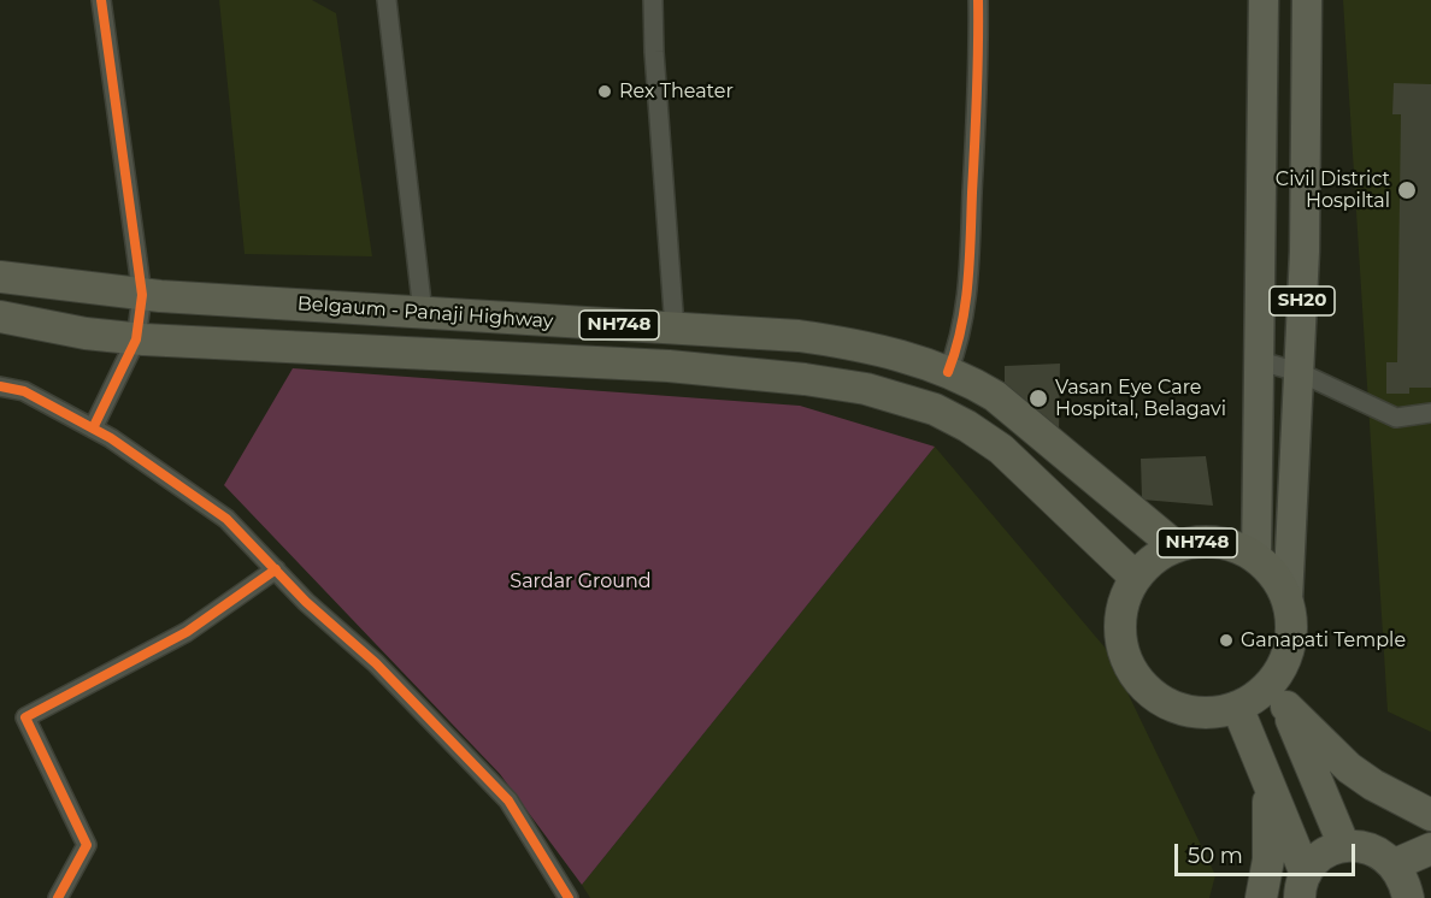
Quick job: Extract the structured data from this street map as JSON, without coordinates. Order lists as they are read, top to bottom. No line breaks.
{"streets":{"highway":["Belgaum - Panaji Highway","NH748"],"main road":["SH20"]},"crossings":[["SH20","Belgaum - Panaji Highway"],["SH20","NH748"],["Belgaum - Panaji Highway","NH748"]],"parks":["Sardar Ground"],"places":["Rex Theater","Civil District Hospiltal","Vasan Eye Care Hospital, Belagavi","Ganapati Temple"],"scale_bar":"50 m"}
